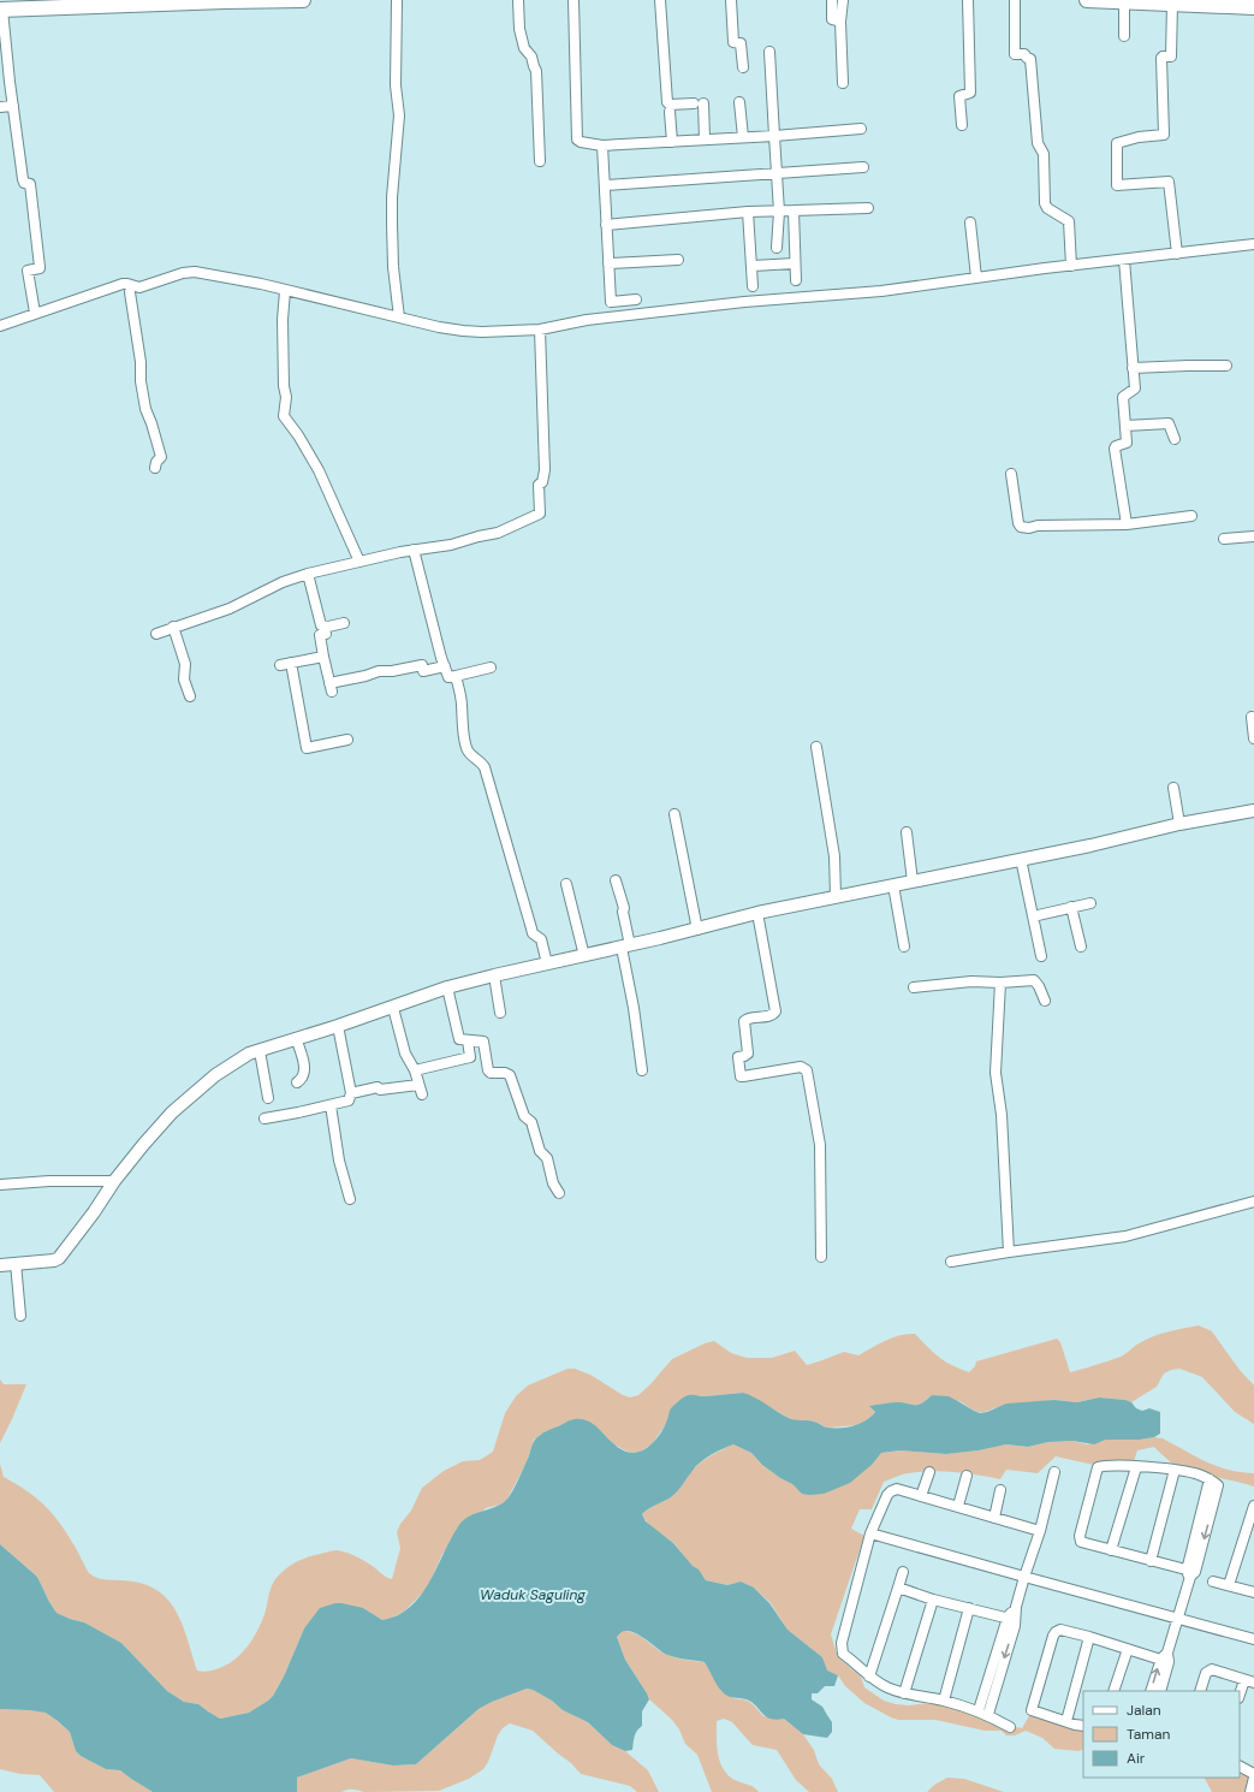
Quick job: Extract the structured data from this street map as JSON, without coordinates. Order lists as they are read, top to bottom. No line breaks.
{"water":["Waduk Saguling"],"legend":["Jalan","Taman","Air"]}
